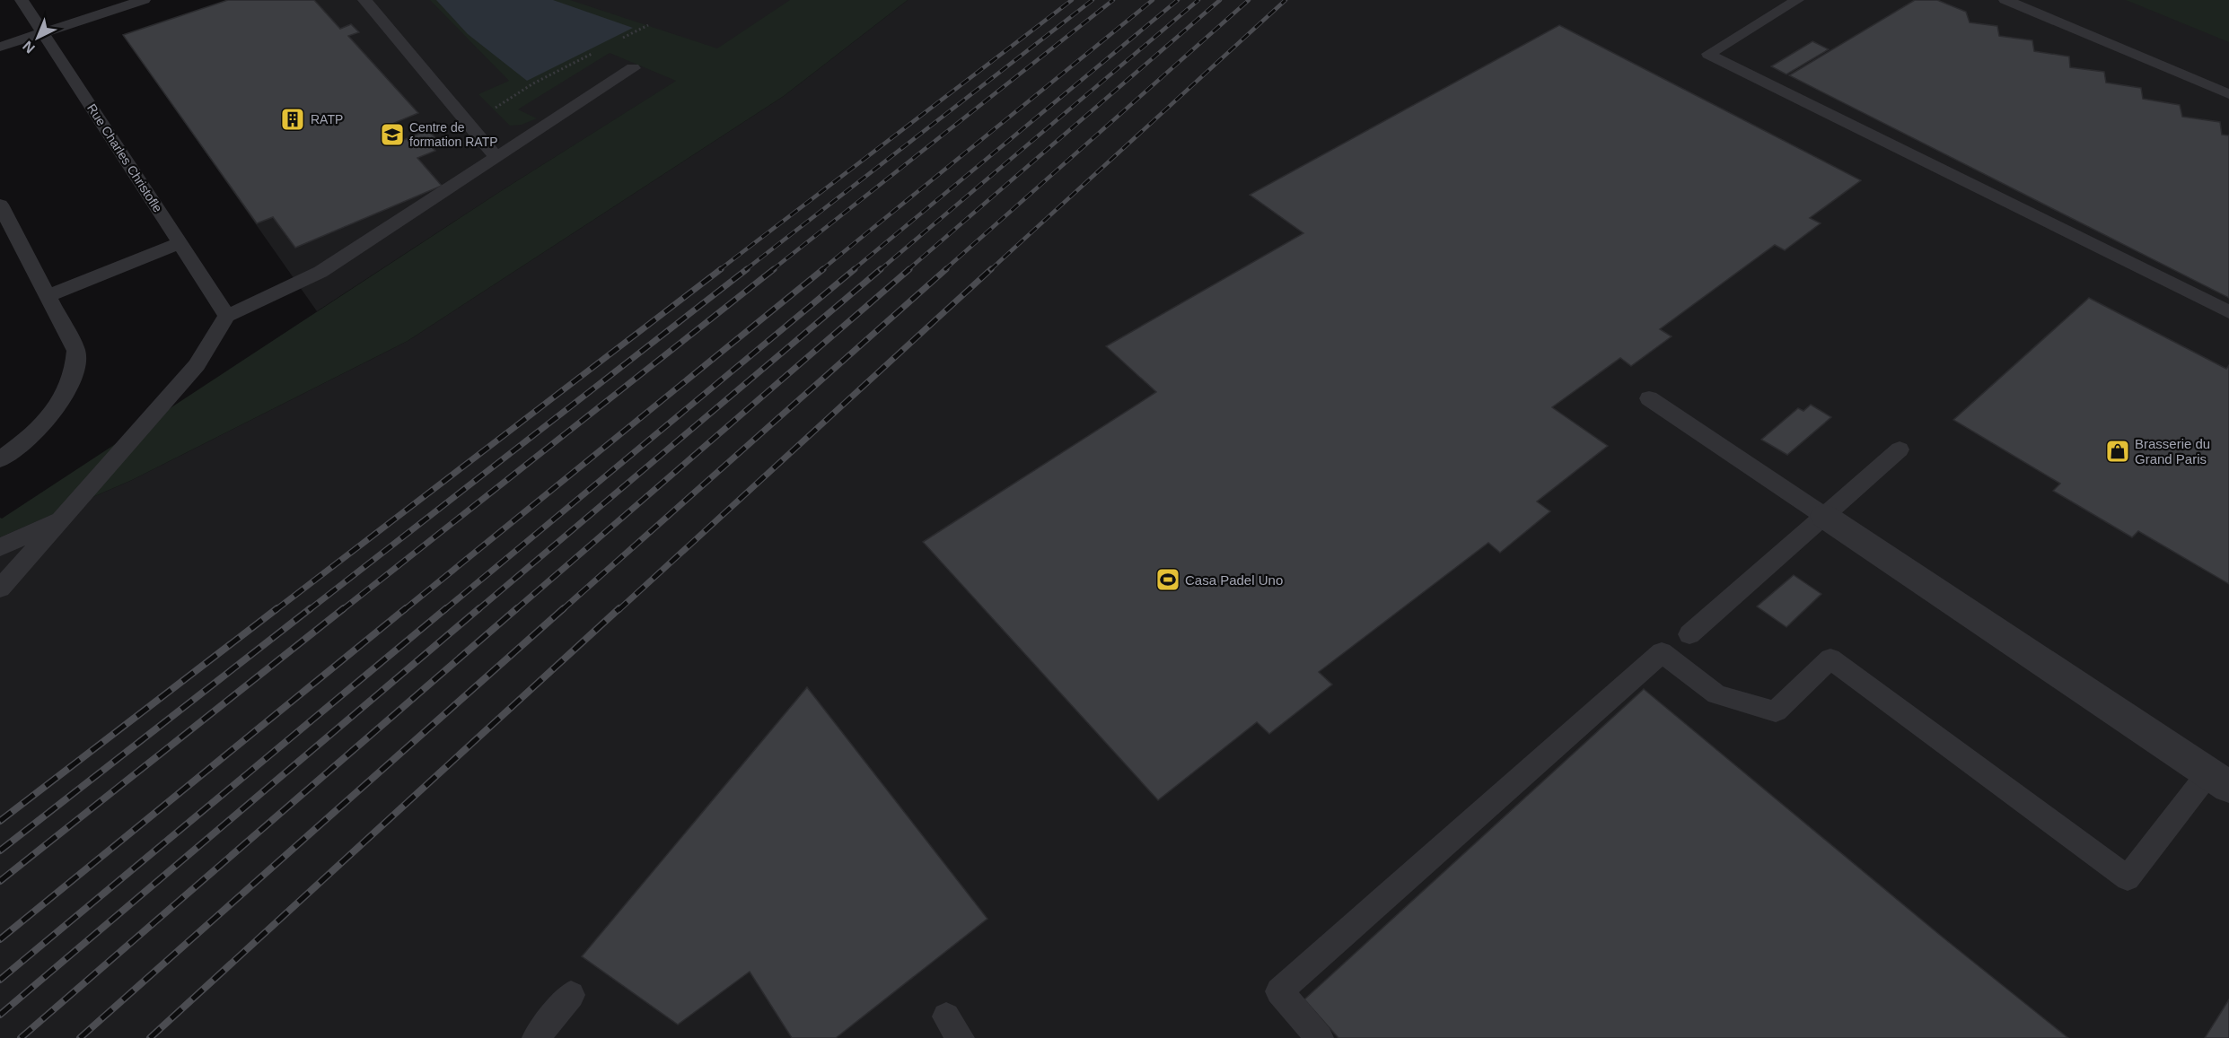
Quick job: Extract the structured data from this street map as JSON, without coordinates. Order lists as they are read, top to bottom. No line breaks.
{"streets":{"lane":["Rue Charles Christofle"]},"places":{"building":["RATP"],"school or university":["Centre de formation RATP"],"shop":["Brasserie du Grand Paris"],"sports":["Casa Padel Uno"]},"north":"bottom left"}
